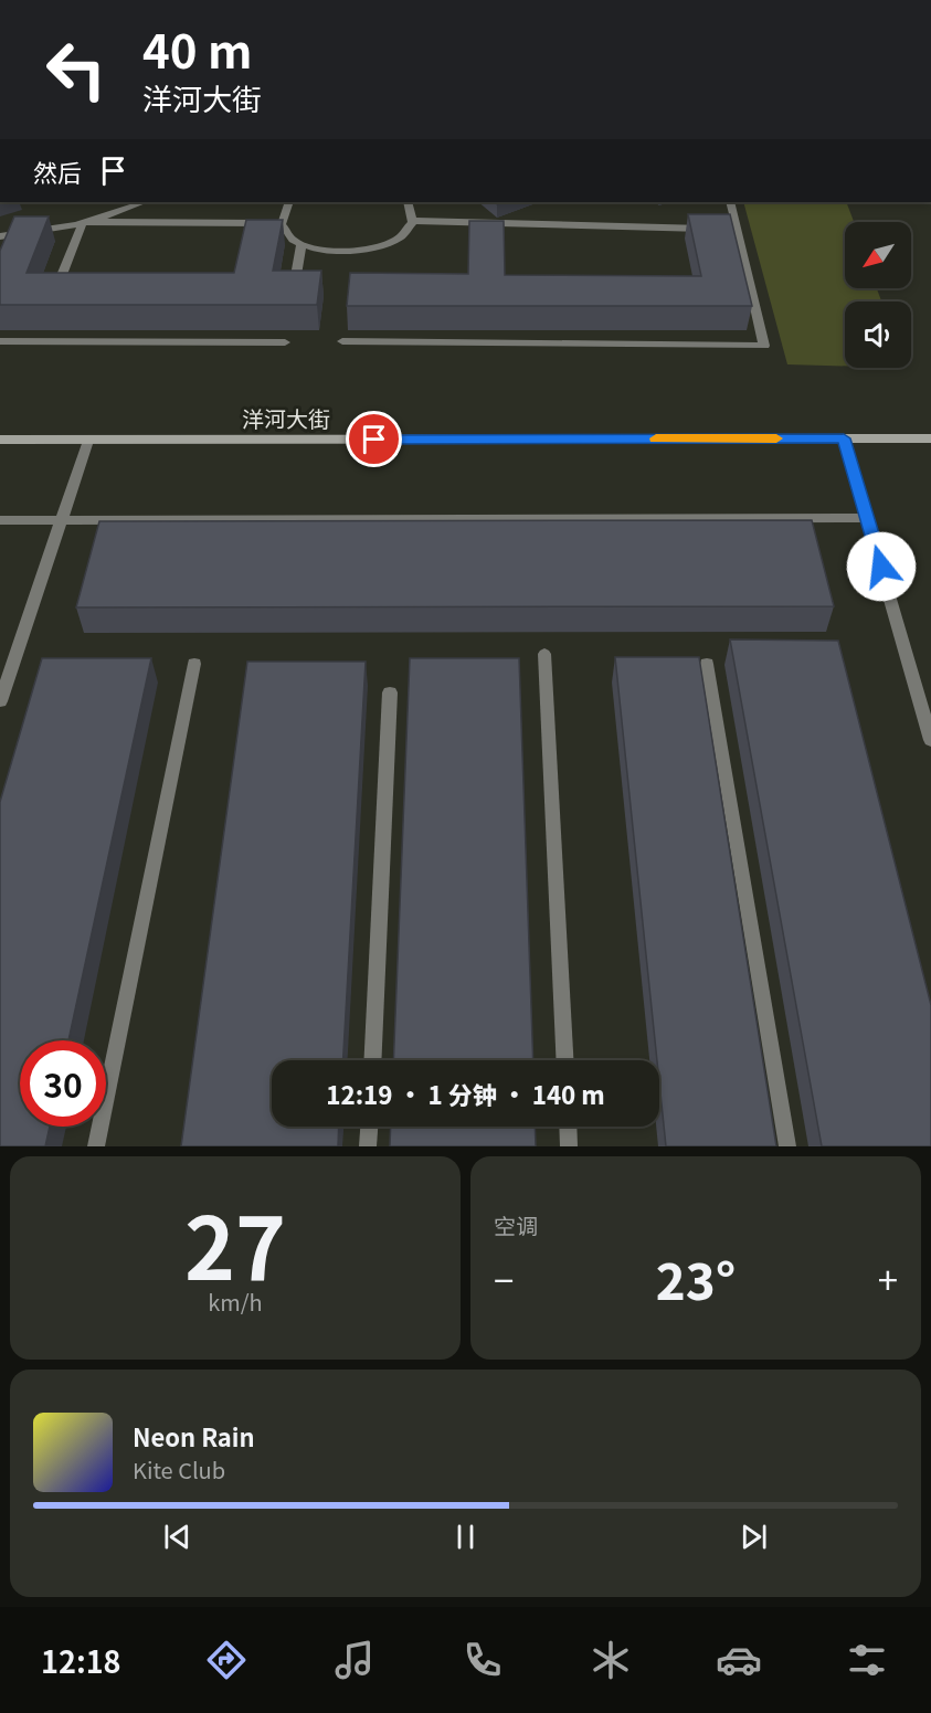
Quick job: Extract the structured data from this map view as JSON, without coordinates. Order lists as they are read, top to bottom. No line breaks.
{"streets":{"street":["洋河大街"]},"north":"bottom left","page":{"turn":["40 m","洋河大街"],"then":"然后","limit":"30","trip":"12:19 · 1 分钟 · 140 m","tile":[["27","km/h"],"空调"],"heat":["−","23°","+"],"song":["Neon Rain","Kite Club"],"tabs":"12:18"}}
